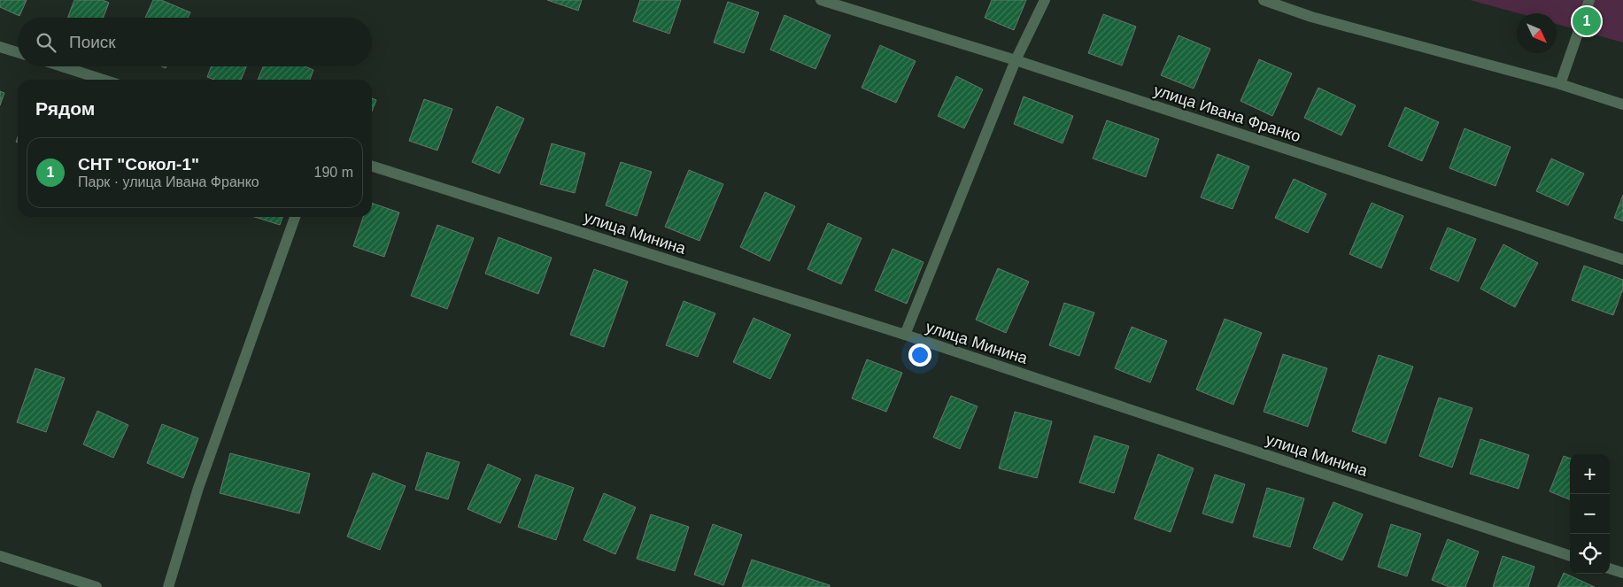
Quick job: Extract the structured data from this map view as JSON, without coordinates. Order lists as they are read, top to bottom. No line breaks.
{"streets":{"street":["улица Ивана Франко","улица Минина"]},"north":"bottom right","page":{"pins":"1","search":"Поиск","heading":"Рядом","list":[{"mark":"1","name":"СНТ \"Сокол-1\"","note":"Парк · улица Ивана Франко","value":"190 m"}],"map_buttons":["+","−"]}}
